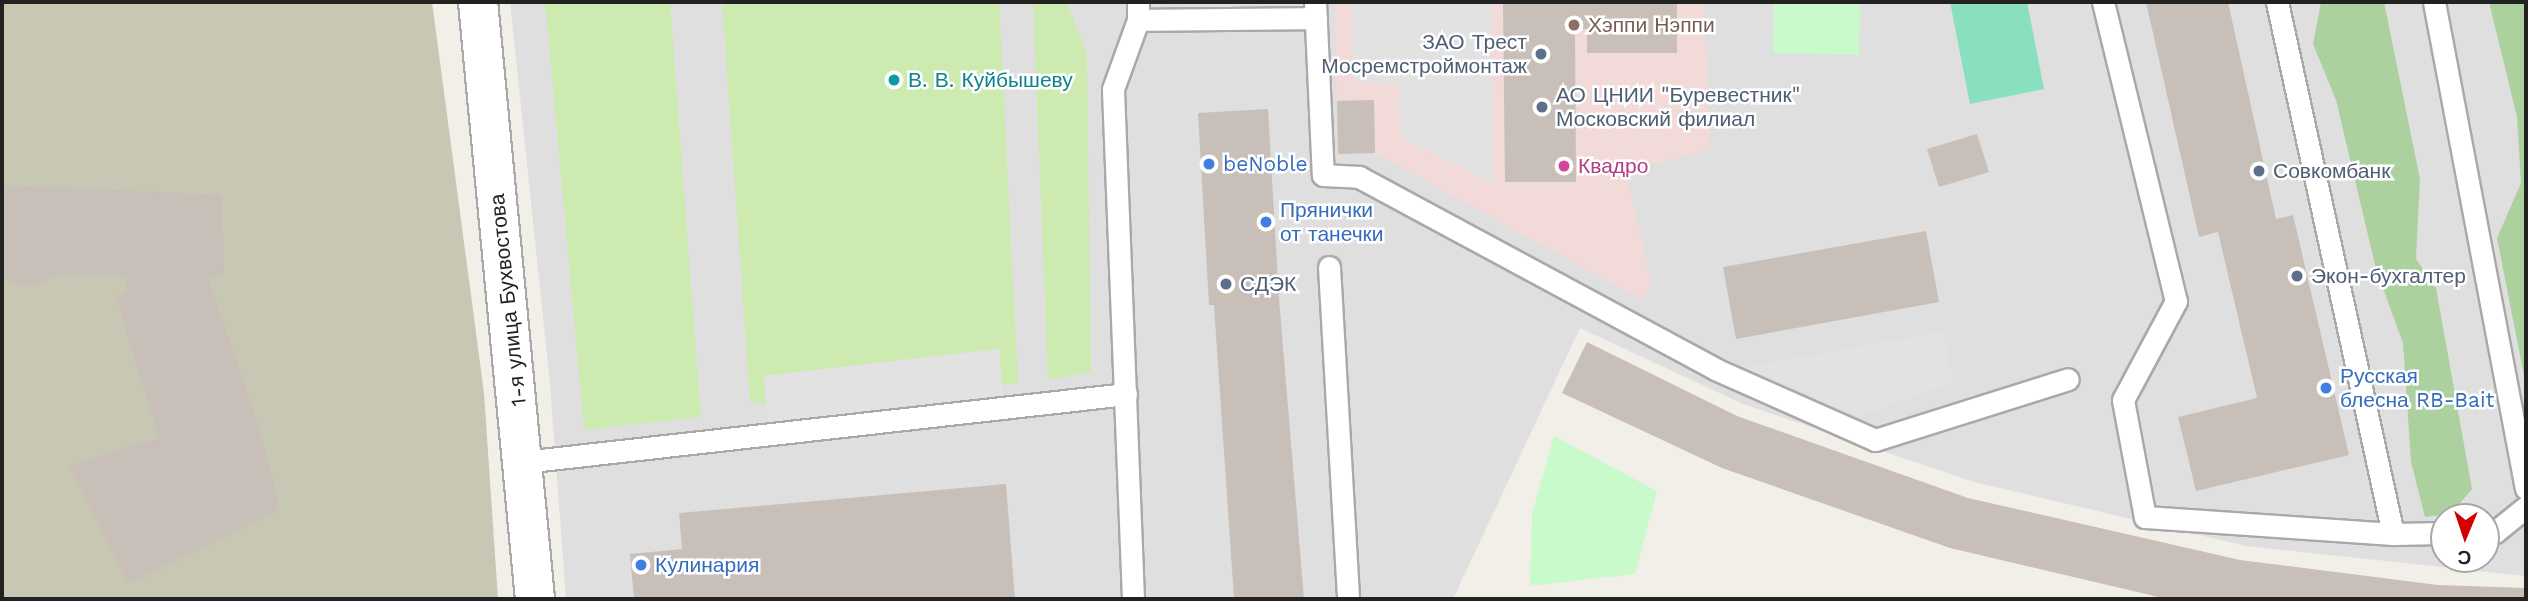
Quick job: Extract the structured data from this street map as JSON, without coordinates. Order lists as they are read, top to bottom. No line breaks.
{"streets":{"street":["1-я улица Бухвостова"]},"places":["Хэппи Нэппи","ЗАО Трест Мосремстроймонтаж","В. В. Куйбышеву","АО ЦНИИ \"Буревестник\" Московский филиал","beNoble","Квадро","Совкомбанк","Прянички от танечки","Экон-бухгалтер","СДЭК","Русская блесна RB-Bait","Кулинария"],"north":"bottom"}
